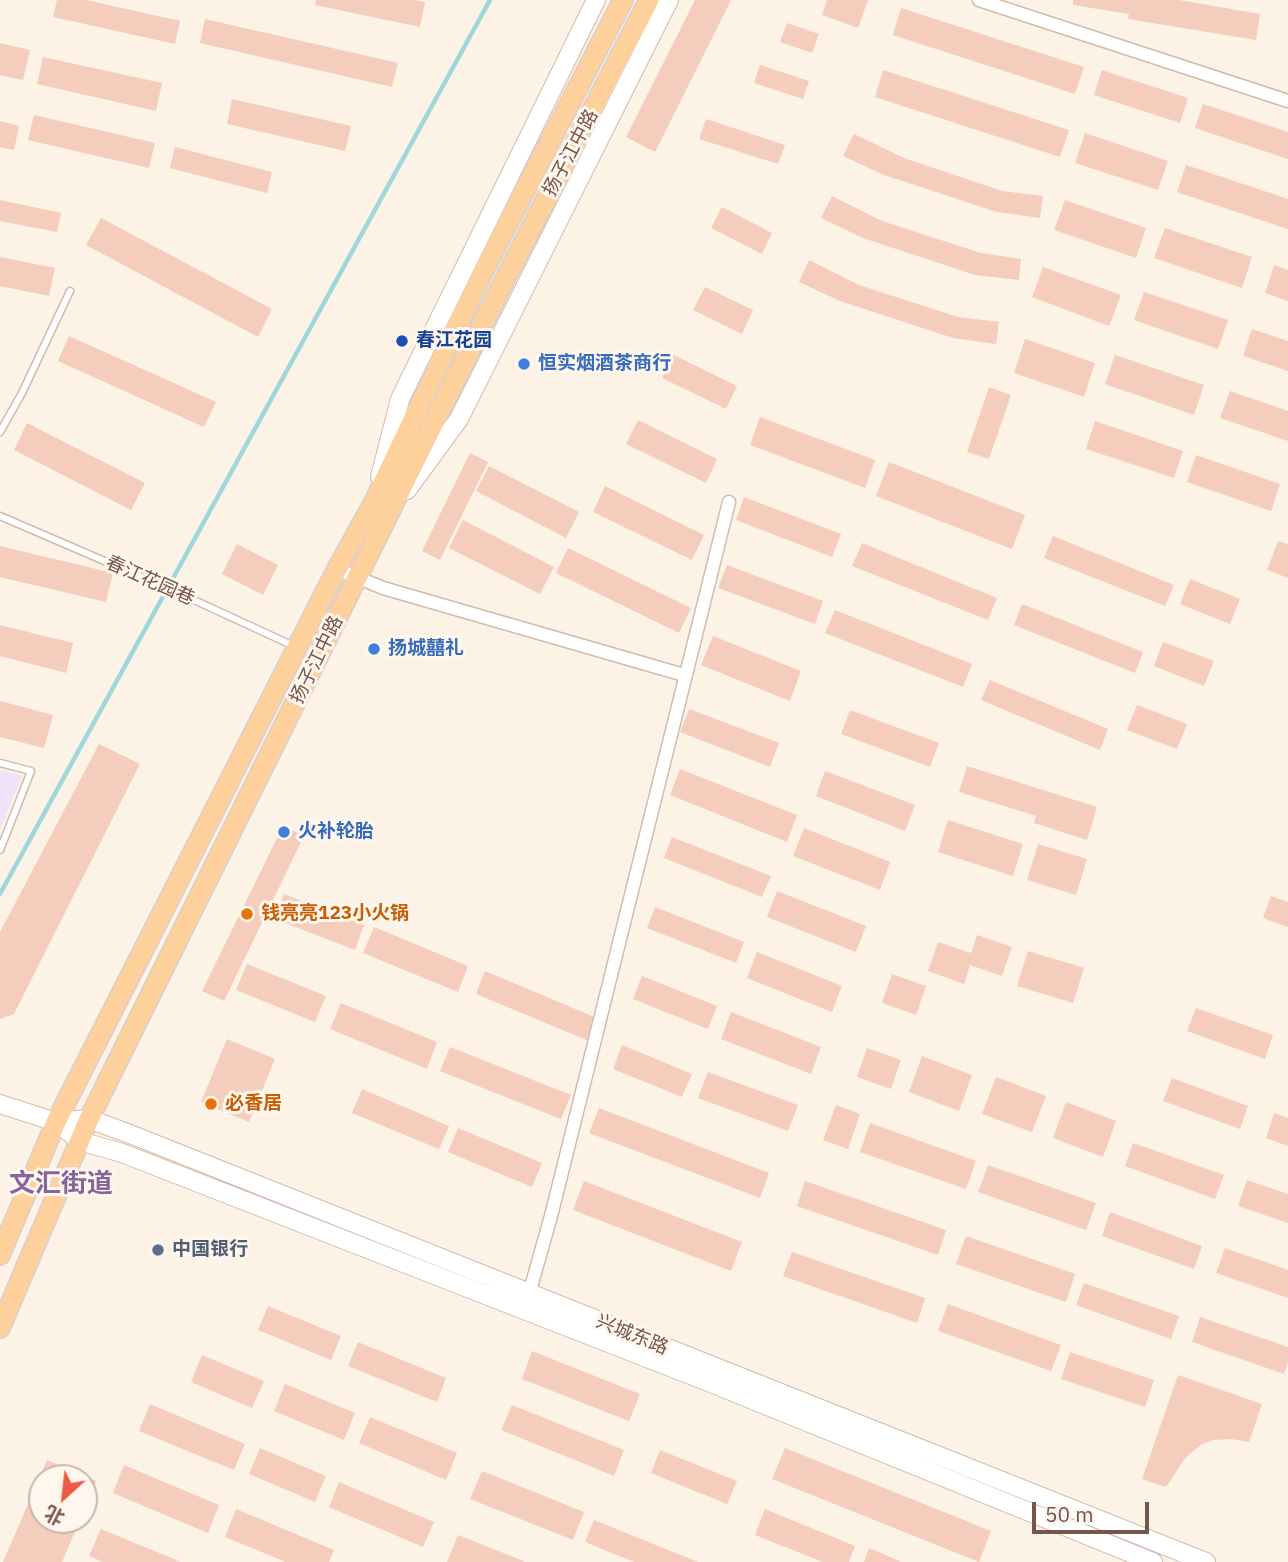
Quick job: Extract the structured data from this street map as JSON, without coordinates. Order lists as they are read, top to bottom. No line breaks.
{"streets":{"main road":["扬子江中路"],"street":["兴城东路"],"lane":["春江花园巷"]},"crossings":[["扬子江中路","春江花园巷"],["扬子江中路","兴城东路"]],"districts":["文汇街道"],"places":["春江花园","恒实烟酒茶商行","扬城囍礼","火补轮胎","钱亮亮123小火锅","必香居","中国银行"],"scale_bar":"50 m","north":"bottom left"}
